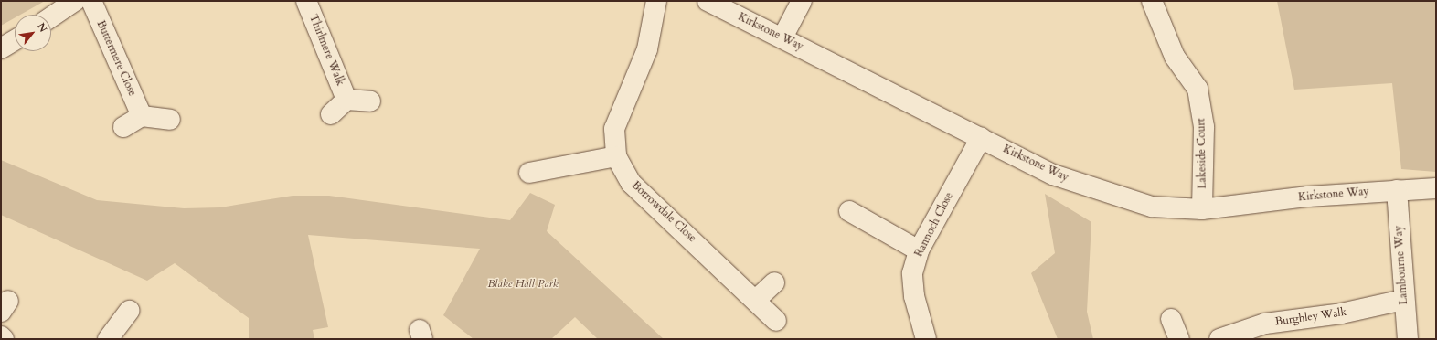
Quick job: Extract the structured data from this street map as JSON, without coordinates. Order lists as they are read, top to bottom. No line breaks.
{"streets":{"street":["Kirkstone Way","Thirlmere Walk","Buttermere Close","Lakeside Court","Borrowdale Close","Rannoch Close","Lambourne Way","Burghley Walk"]},"crossings":[["Kirkstone Way","Lakeside Court"],["Kirkstone Way","Rannoch Close"],["Kirkstone Way","Lambourne Way"],["Lambourne Way","Burghley Walk"]],"parks":["Blake Hall Park"],"north":"top right"}
